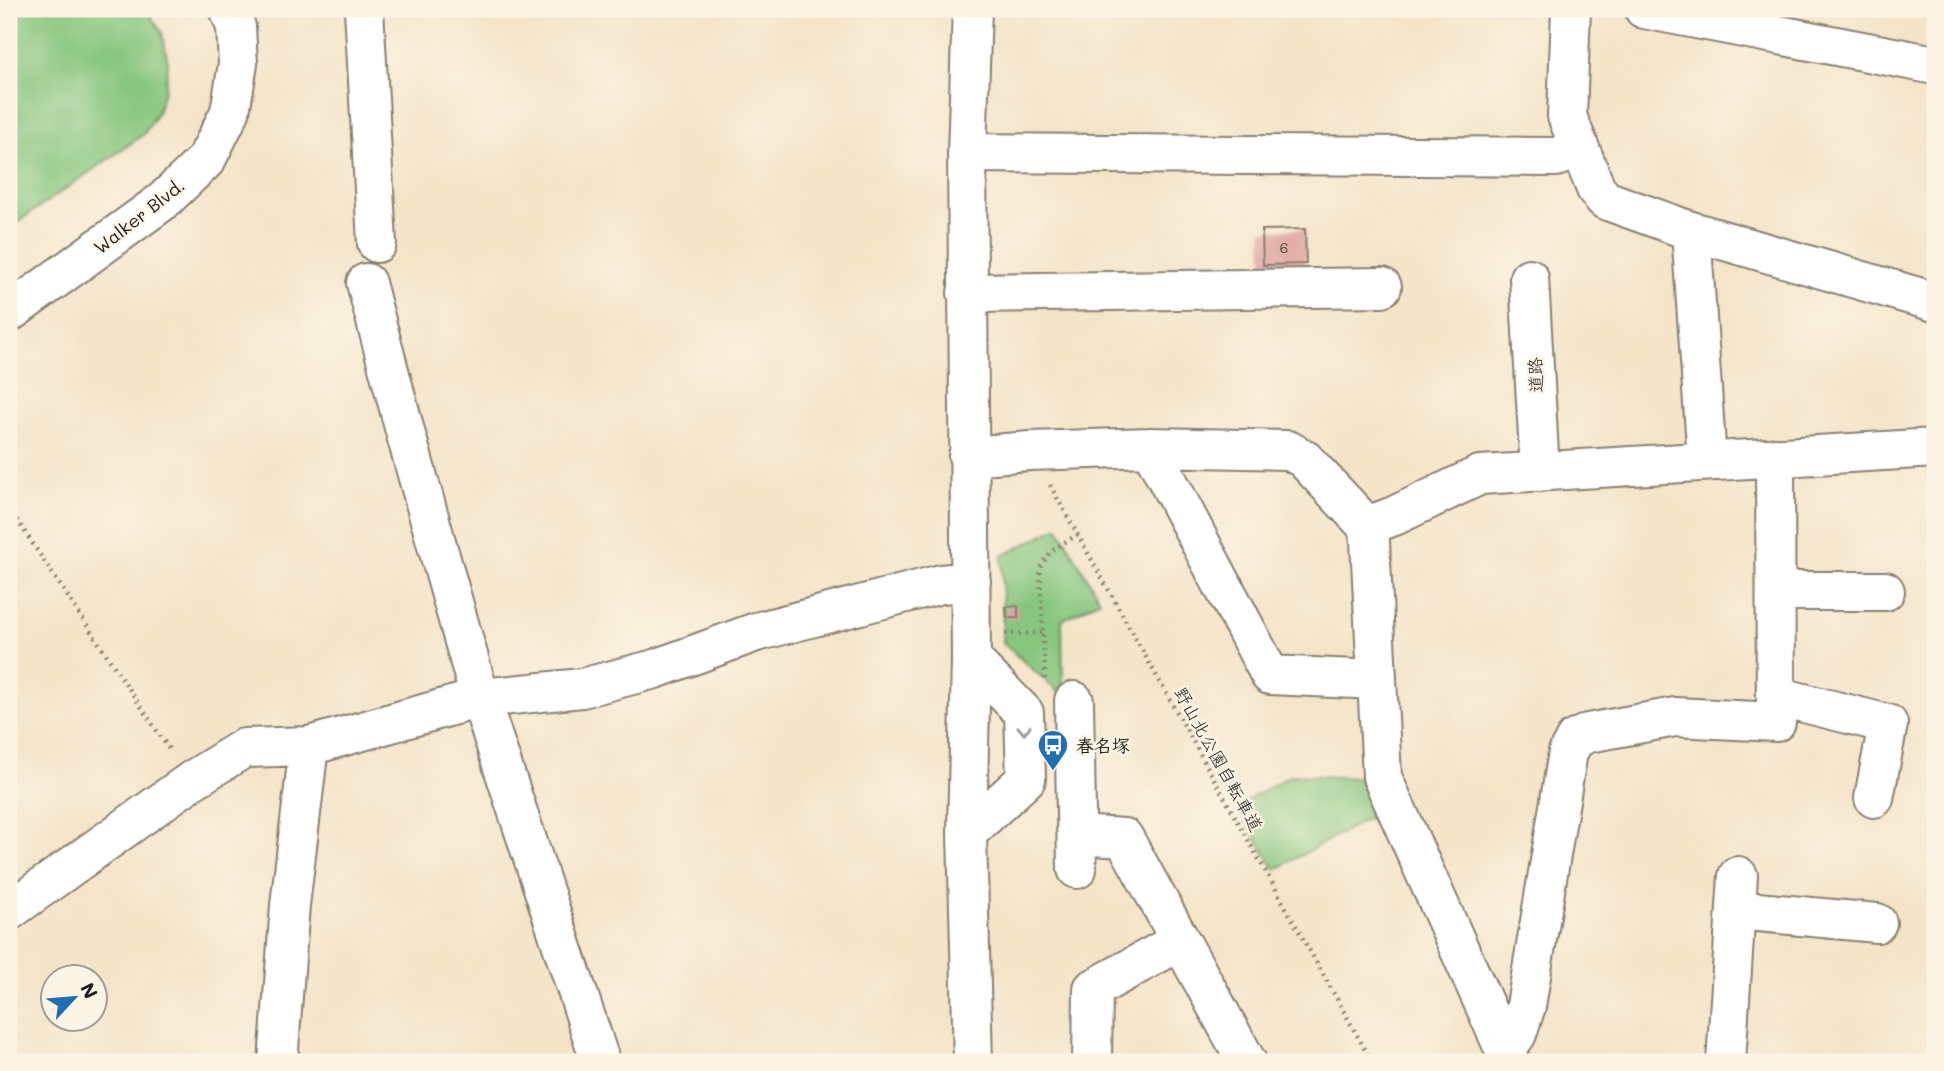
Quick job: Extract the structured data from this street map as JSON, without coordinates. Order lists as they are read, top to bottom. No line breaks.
{"streets":{"street":["Walker Blvd.","道路"],"path":["野山北公園自転車道"]},"places":{"bus stop":["春名塚"]},"house_numbers":["6"],"north":"top right"}
